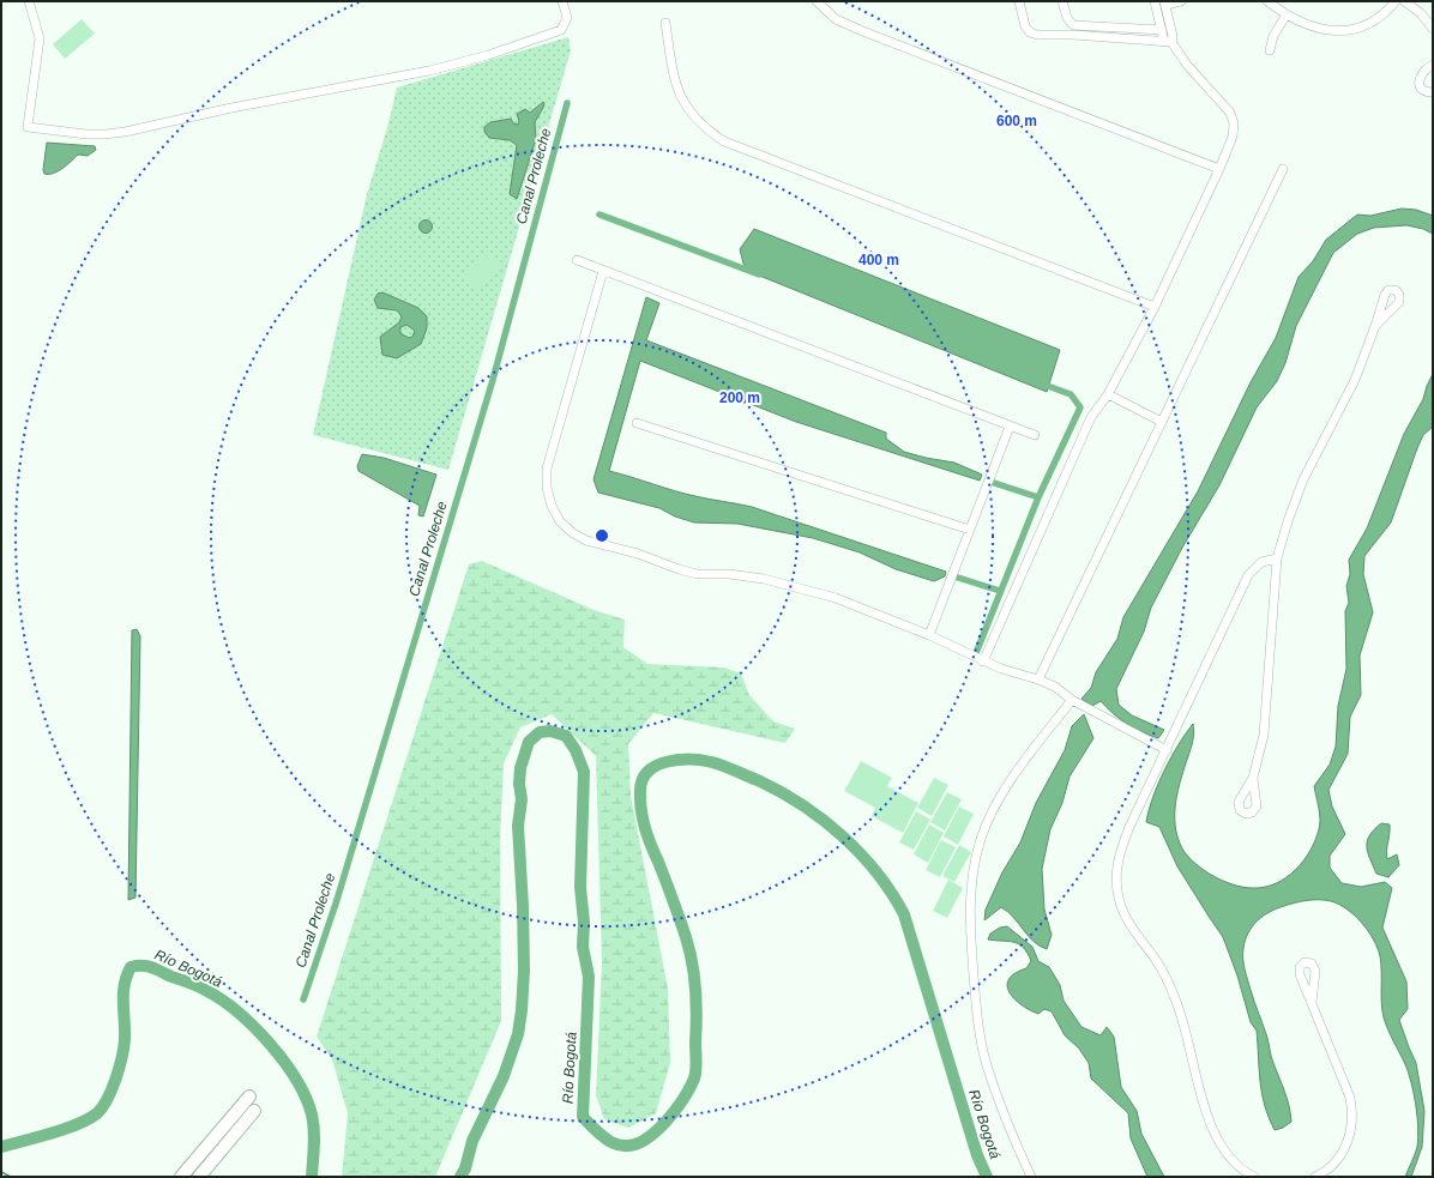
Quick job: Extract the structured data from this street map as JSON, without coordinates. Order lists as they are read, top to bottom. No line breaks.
{"water":["Canal Proleche","Río Bogotá"],"rings":["600 m","400 m","200 m"]}
